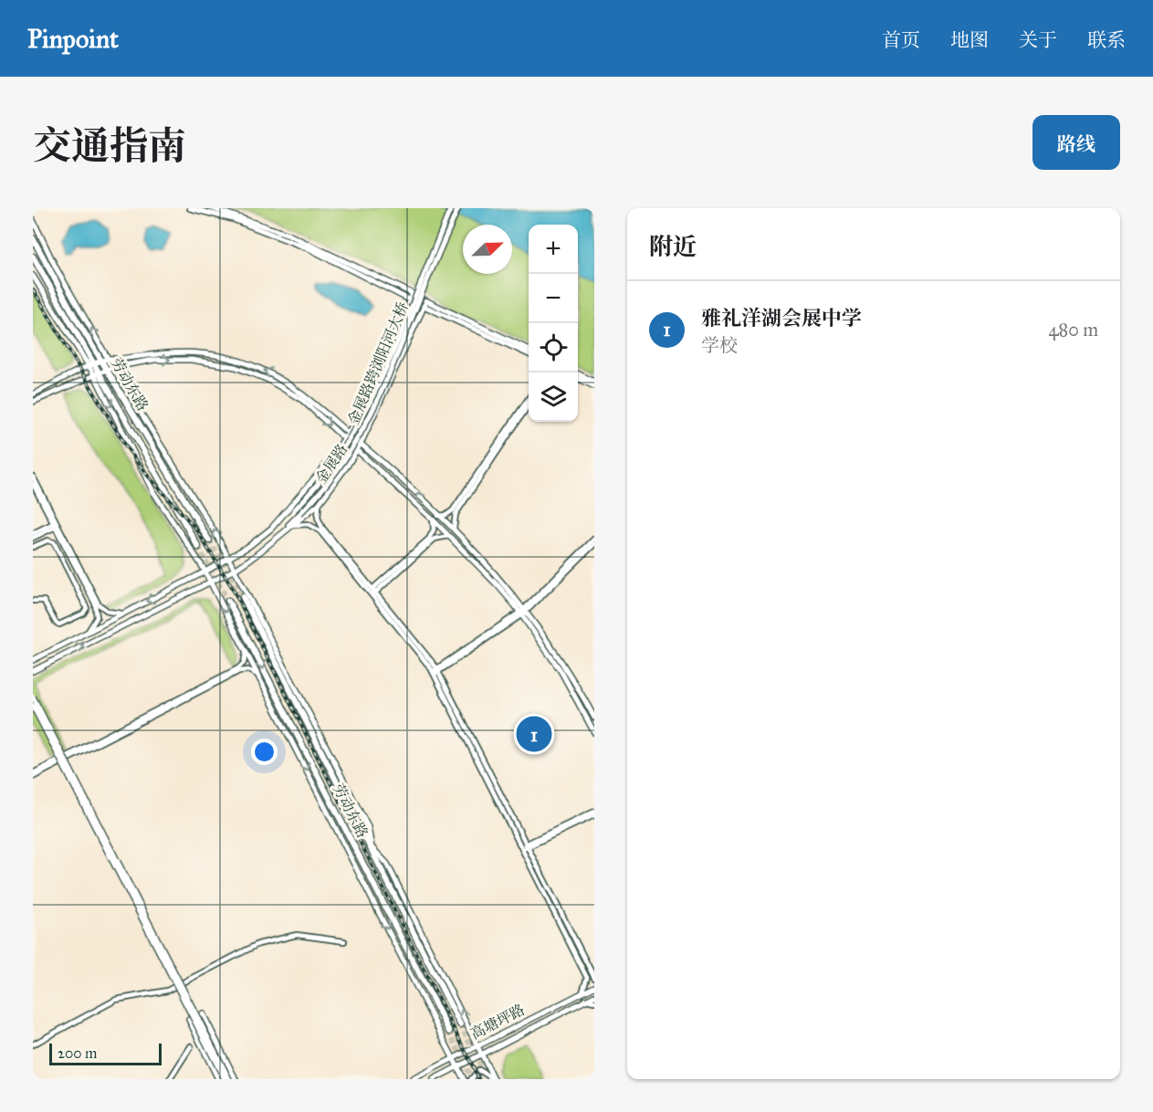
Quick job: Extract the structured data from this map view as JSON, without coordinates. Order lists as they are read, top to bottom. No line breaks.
{"streets":{"highway":["劳动东路"],"main road":["金展路跨浏阳河大桥","金展路","高塘坪路"]},"crossings":[["金展路跨浏阳河大桥","金展路"]],"scale_bar":"200 m","north":"top right","page":{"header":"Pinpoint","nav":["首页","地图","关于","联系"],"title":"交通指南","buttons":"路线","heading":"附近","map_buttons":["+","−"],"list":[{"mark":"1","name":"雅礼洋湖会展中学","note":"学校","value":"480 m"}],"pins":"1","scale":"200 m"}}
